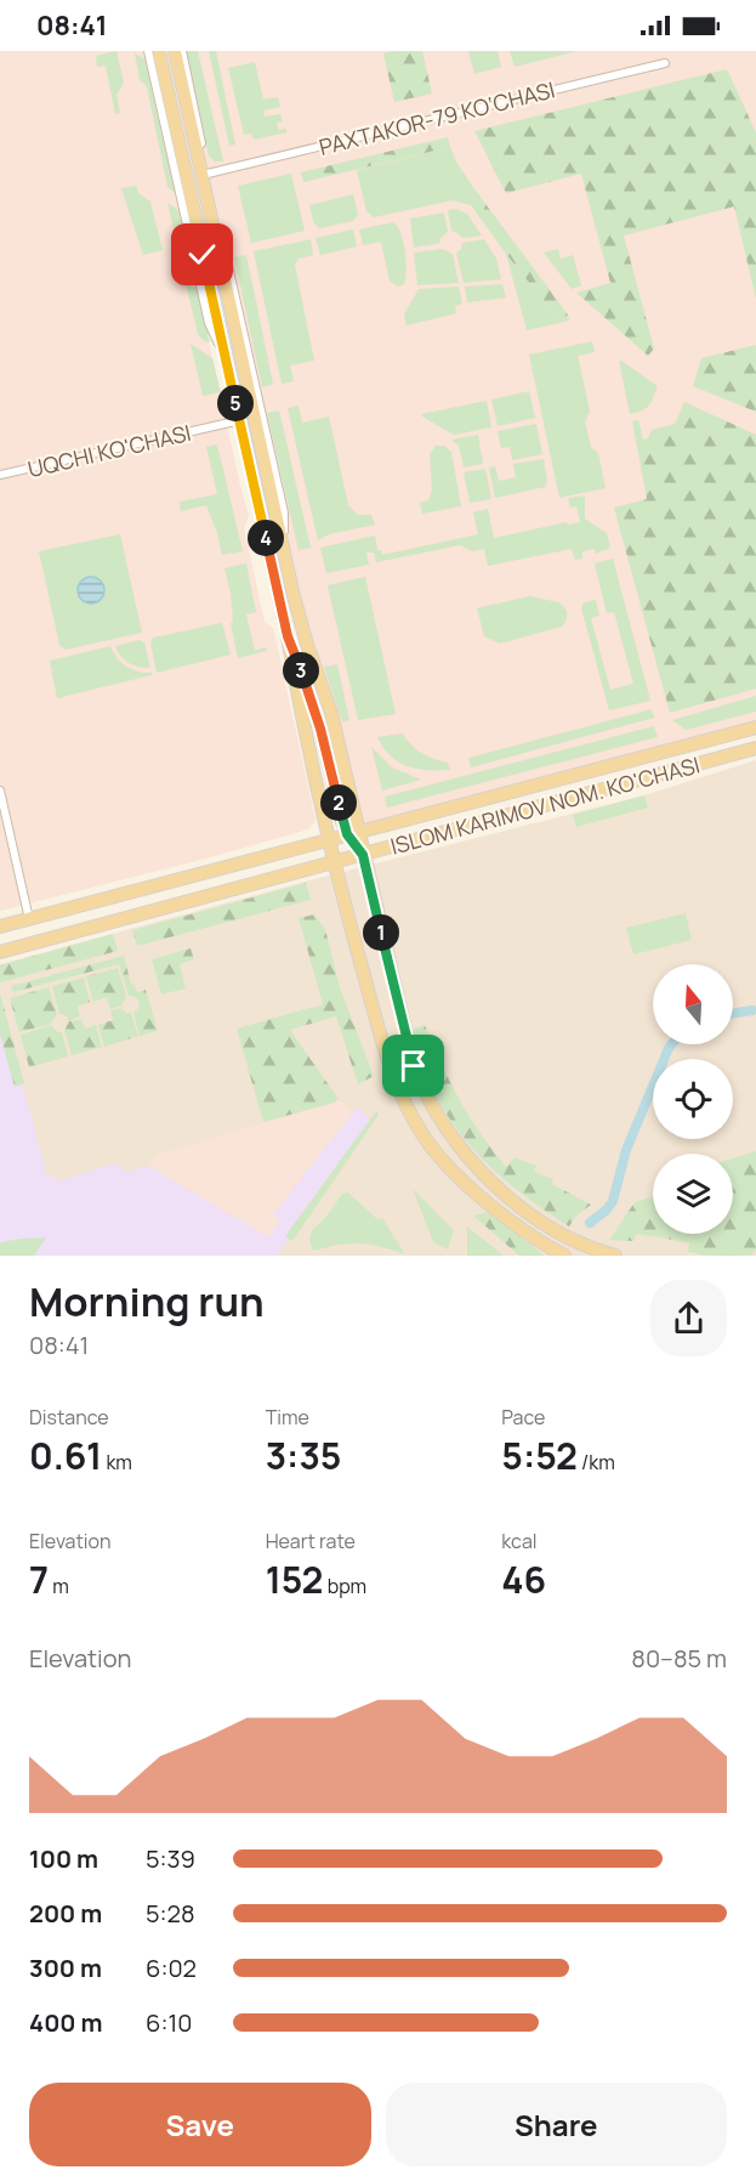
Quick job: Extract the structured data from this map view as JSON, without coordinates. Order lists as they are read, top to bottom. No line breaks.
{"streets":{"main road":["ISLOM KARIMOV NOM. KO'CHASI"],"street":["PAXTAKOR-79 KO‘CHASI","UQCHI KO'CHASI"]},"north":"top","page":{"status":"08:41","pins":["5","4","3","2","1"],"heading":["Morning run","08:41"],"stats":[["Distance","0.61 km"],["Time","3:35"],["Pace","5:52 /km"],["Elevation","7 m"],["Heart rate","152 bpm"],["kcal","46"]],"chart":["Elevation","80–85 m"],"list":[{"name":"100 m","note":"5:39"},{"name":"200 m","note":"5:28"},{"name":"300 m","note":"6:02"},{"name":"400 m","note":"6:10"}],"buttons":["Save","Share"]}}
